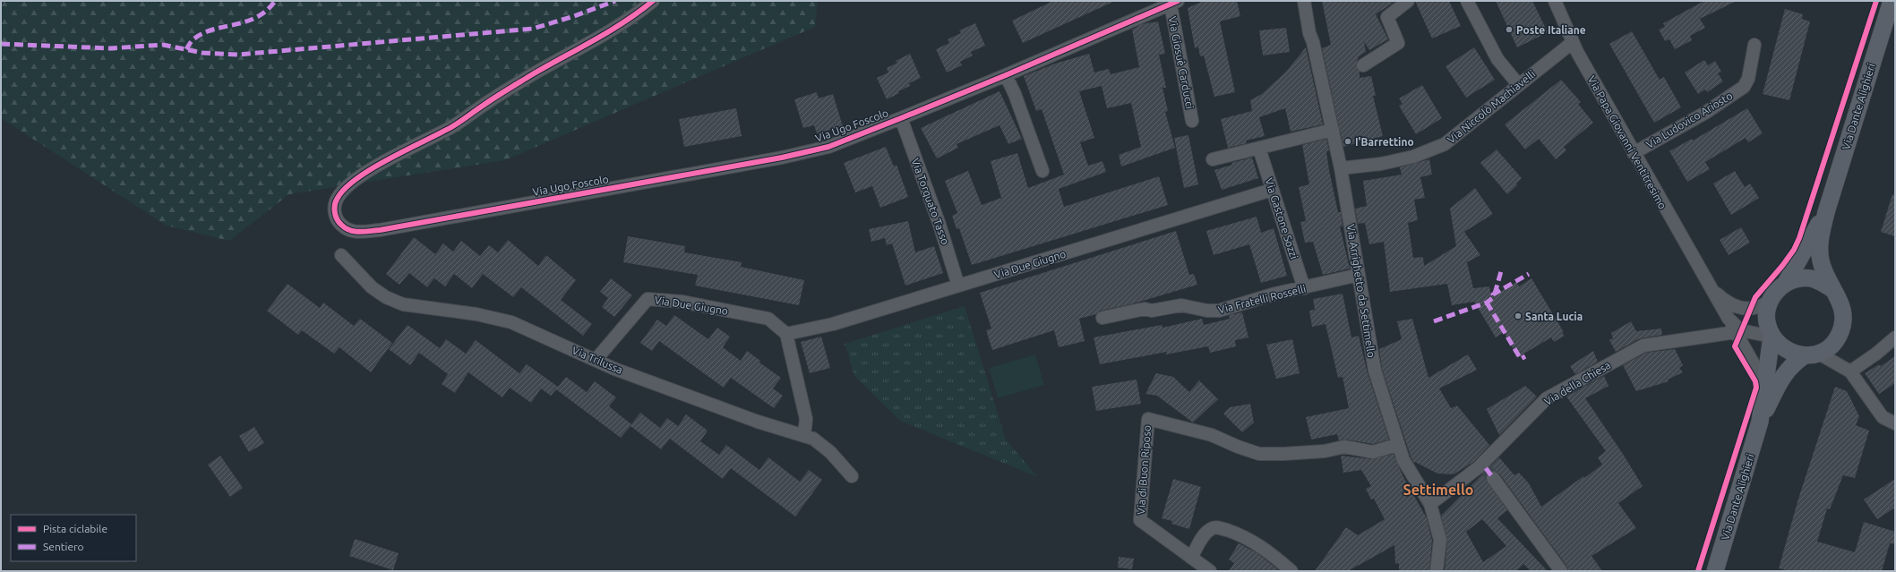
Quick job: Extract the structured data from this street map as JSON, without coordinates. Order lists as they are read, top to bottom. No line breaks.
{"streets":{"main road":["Via Dante Alighieri"],"street":["Via Giosuè Carducci","Via Niccolò Machiavelli","Via Ludovico Ariosto","Via Ugo Foscolo","Via Papa Giovanni Ventitresimo","Via Torquato Tasso","Via Gastone Sozzi","Via Due Giugno","Via Arrighetto da Settimello","Via Fratelli Rosselli","Via Trilussa","Via della Chiesa","Via di Buon Riposo"]},"crossings":[["Via Giosuè Carducci","Via Ugo Foscolo"],["Via Niccolò Machiavelli","Via Papa Giovanni Ventitresimo"],["Via Niccolò Machiavelli","Via Arrighetto da Settimello"],["Via Dante Alighieri","Via Papa Giovanni Ventitresimo"],["Via Ludovico Ariosto","Via Papa Giovanni Ventitresimo"],["Via Ugo Foscolo","Via Torquato Tasso"],["Via Papa Giovanni Ventitresimo","Via della Chiesa"],["Via Torquato Tasso","Via Due Giugno"],["Via Gastone Sozzi","Via Due Giugno"],["Via Gastone Sozzi","Via Fratelli Rosselli"],["Via Due Giugno","Via Trilussa"],["Via Arrighetto da Settimello","Via Fratelli Rosselli"],["Via Arrighetto da Settimello","Via della Chiesa"],["Via Arrighetto da Settimello","Via di Buon Riposo"]],"districts":["Settimello"],"places":["Poste Italiane","I'Barrettino","Santa Lucia"],"legend":["Pista ciclabile","Sentiero"]}
